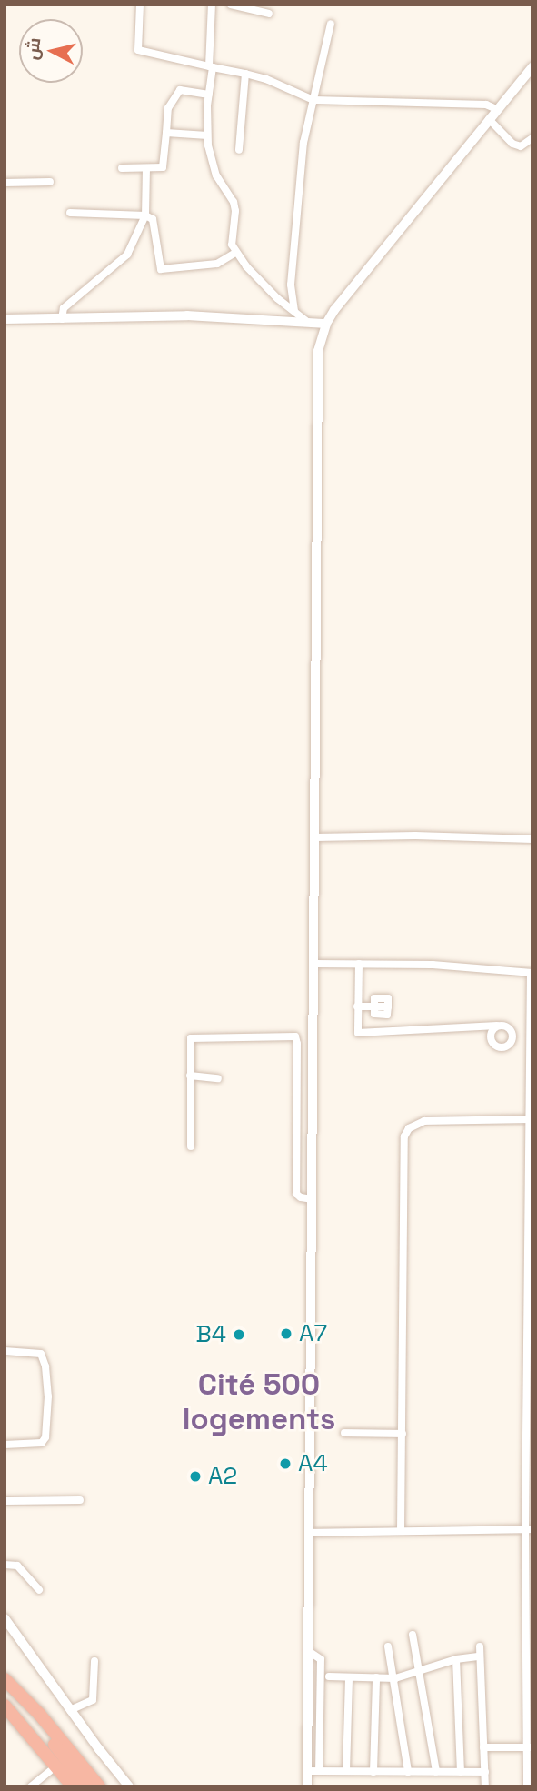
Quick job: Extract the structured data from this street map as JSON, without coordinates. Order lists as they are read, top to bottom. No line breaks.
{"districts":["Cité 500 logements"],"places":["A7","B4","A4","A2"],"north":"left"}
